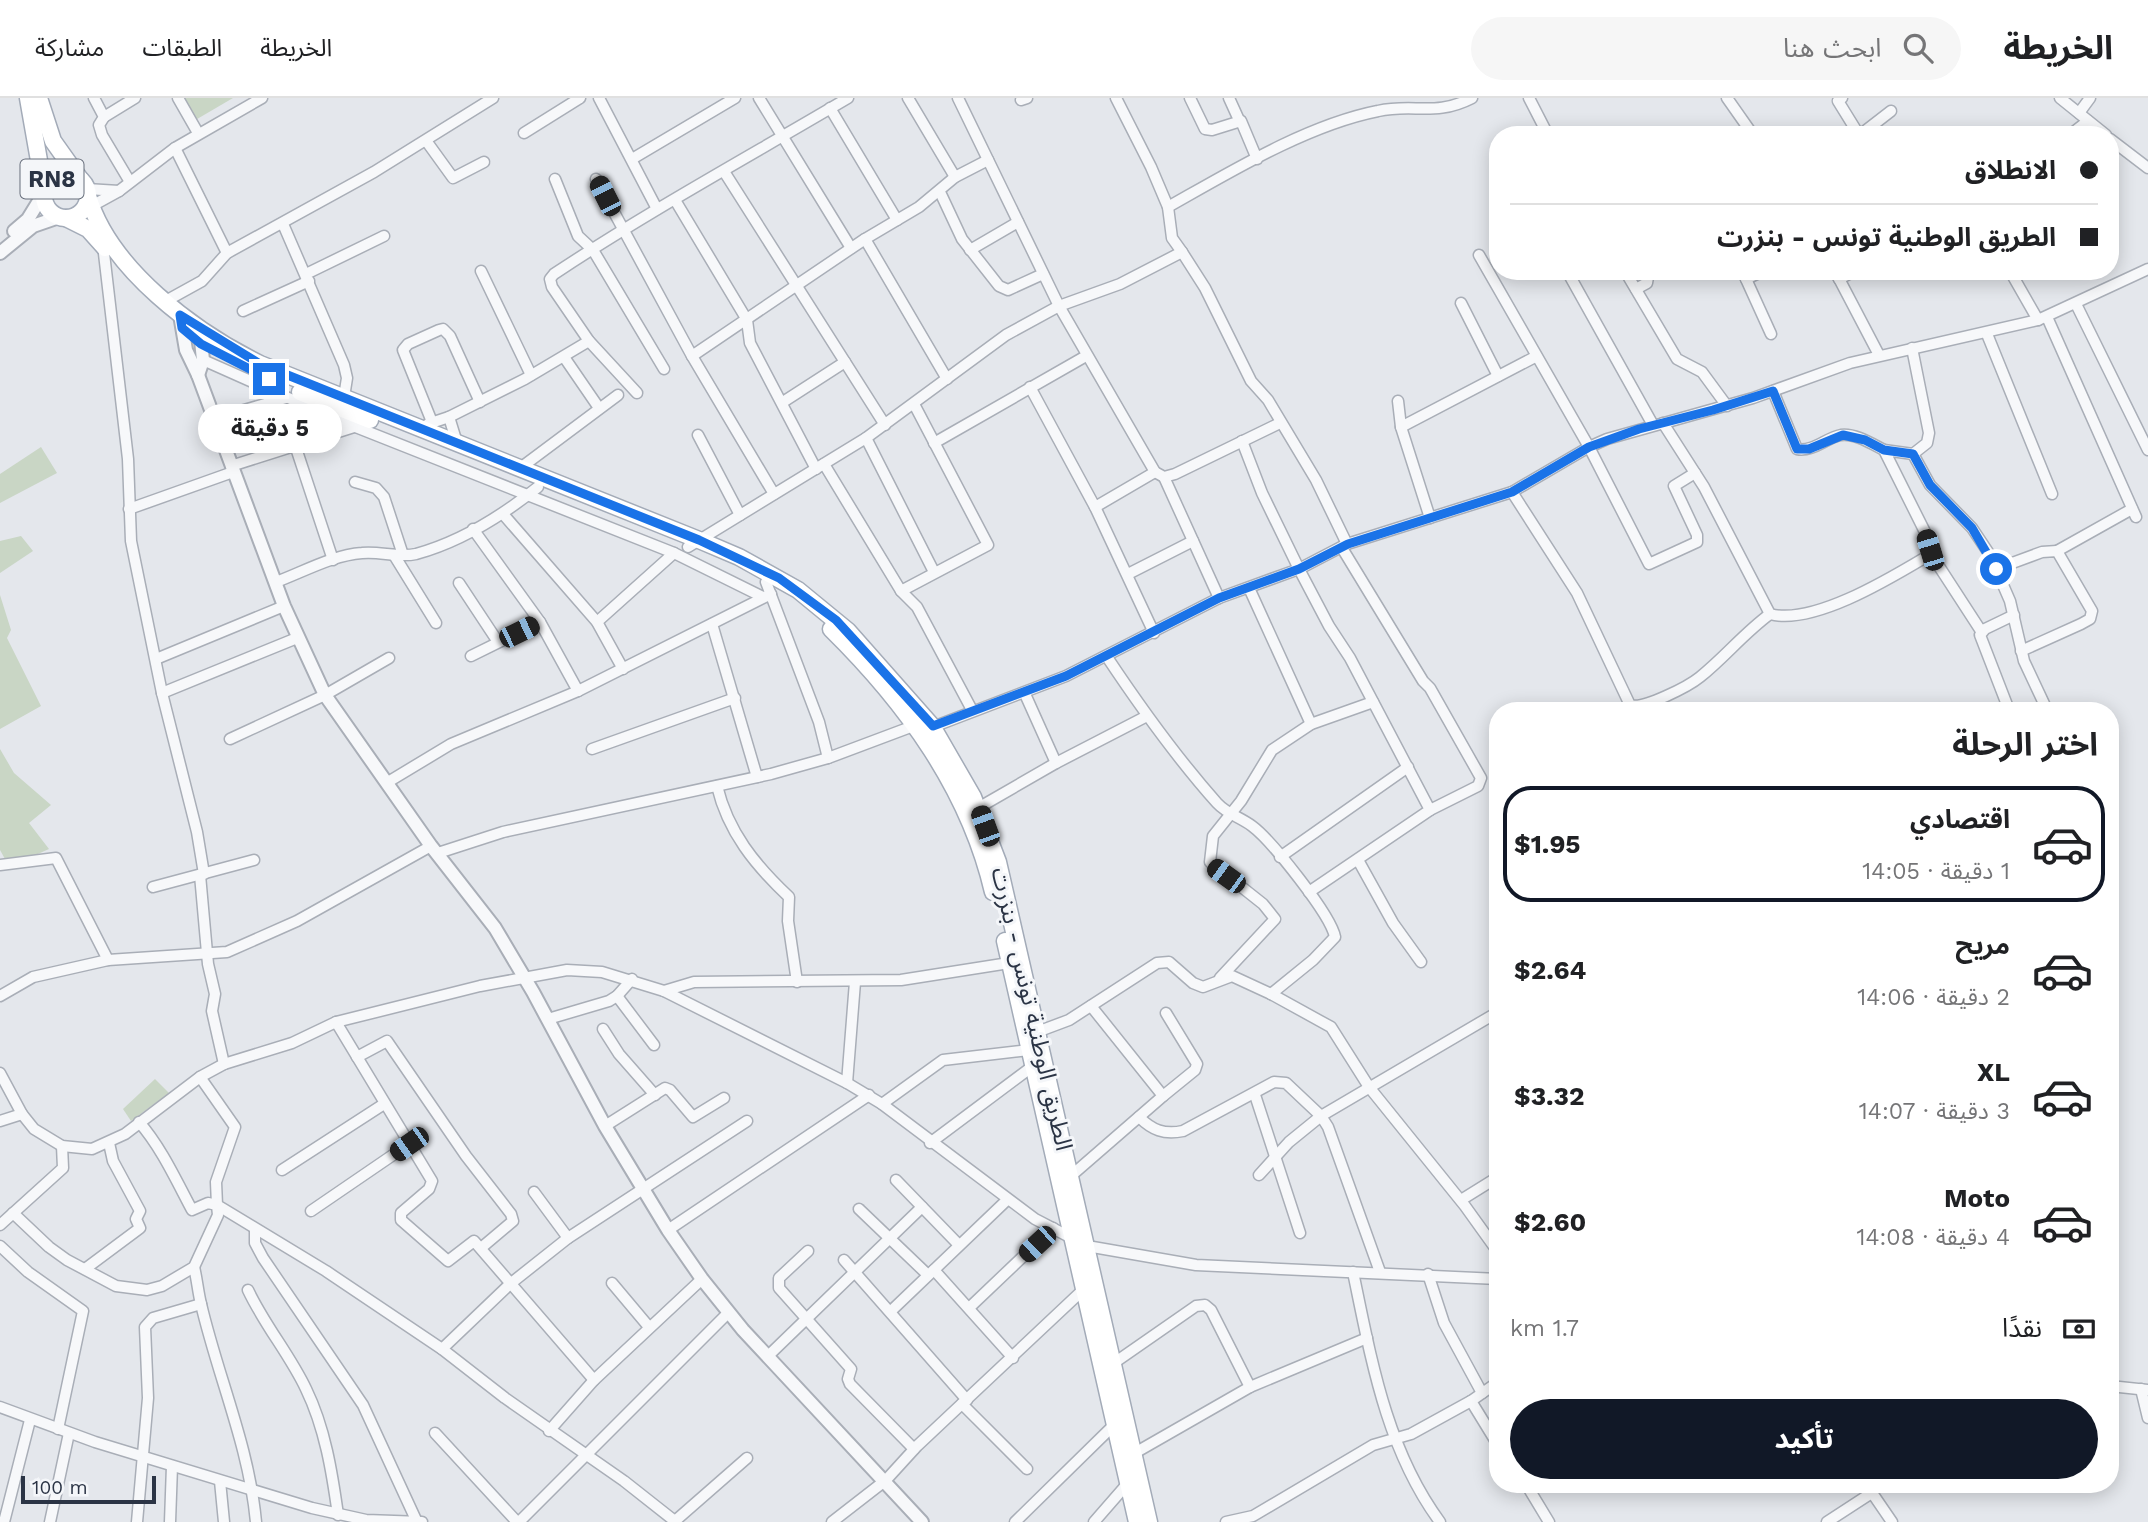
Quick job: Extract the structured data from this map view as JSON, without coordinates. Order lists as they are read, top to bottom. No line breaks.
{"streets":{"main road":["RN8","الطريق الوطنية تونس - بنزرت"]},"crossings":[["RN8","الطريق الوطنية تونس - بنزرت"]],"scale_bar":"100 m","page":{"header":"الخريطة","search":"ابحث هنا","nav":["الخريطة","الطبقات","مشاركة"],"banner":["الانطلاق","الطريق الوطنية تونس - بنزرت"],"bubble":"5 دقيقة","heading":"اختر الرحلة","list":[{"name":"اقتصادي","note":"1 دقيقة · 14:05","value":"$1.95"},{"name":"مريح","note":"2 دقيقة · 14:06","value":"$2.64"},{"name":"XL","note":"3 دقيقة · 14:07","value":"$3.32"},{"name":"Moto","note":"4 دقيقة · 14:08","value":"$2.60"}],"pay":["نقدًا","1.7 km"],"buttons":"تأكيد","scale":"100 m"}}
